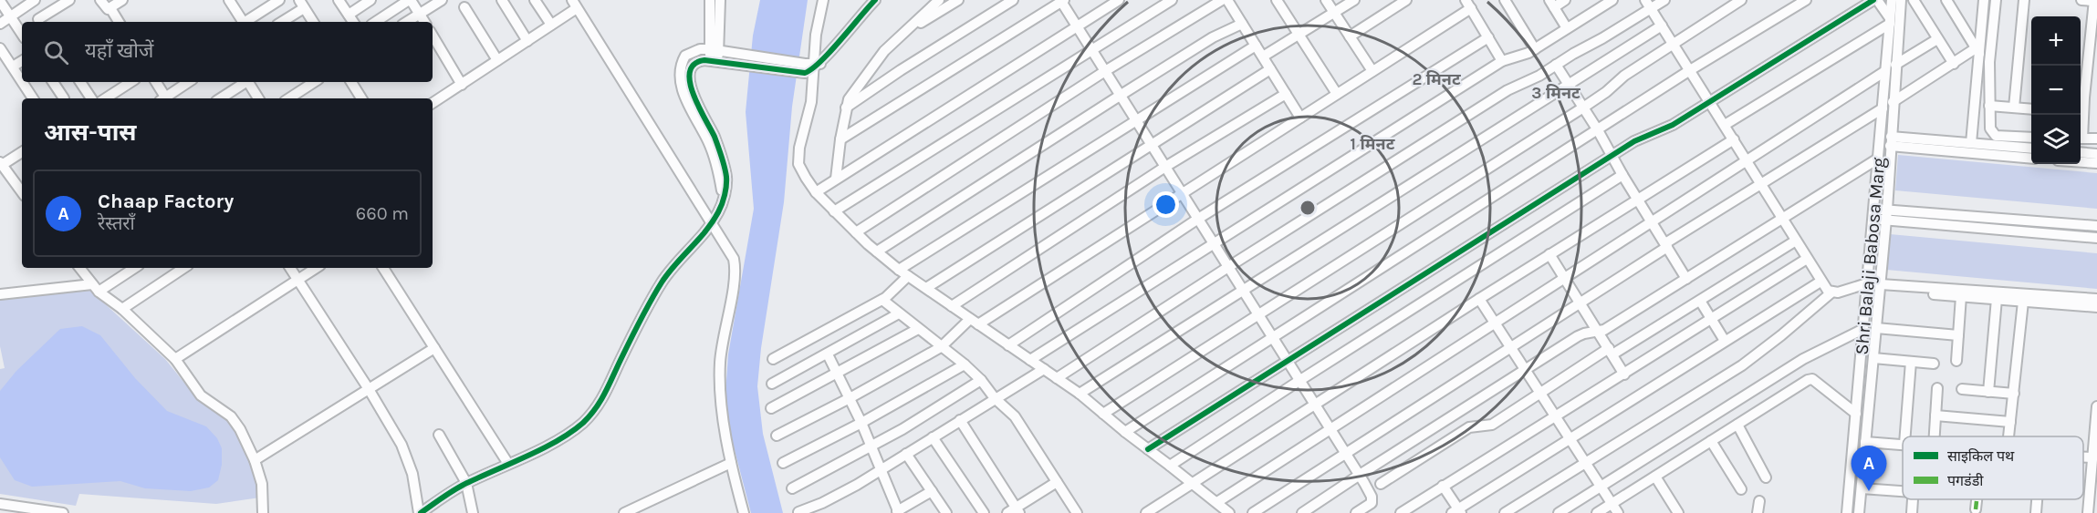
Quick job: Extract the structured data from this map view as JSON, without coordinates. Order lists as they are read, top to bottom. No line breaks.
{"streets":{"street":["Shri Balaji Babosa Marg"]},"legend":["साइकिल पथ","पगडंडी"],"page":{"map_buttons":["+","−"],"search":"यहाँ खोजें","heading":"आस-पास","list":[{"mark":"A","name":"Chaap Factory","note":"रेस्तराँ","value":"660 m"}],"pins":"A"},"rings":["2 मिनट","3 मिनट","1 मिनट"]}
